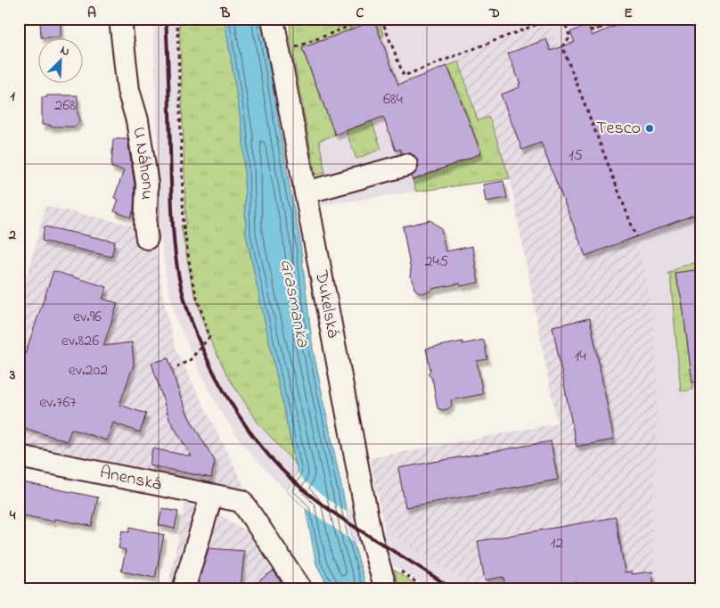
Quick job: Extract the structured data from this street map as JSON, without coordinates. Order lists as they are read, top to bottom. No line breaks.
{"streets":{"street":["U Náhonu","Dukelská","Anenská"]},"water":["Grasmanka"],"places":["Tesco"],"house_numbers":["684","268","15","245","ev.96","ev.826","14","ev.202","ev.767","12"],"north":"top right","grid":{"columns":["A","B","C","D","E"],"rows":["1","2","3","4"]}}
